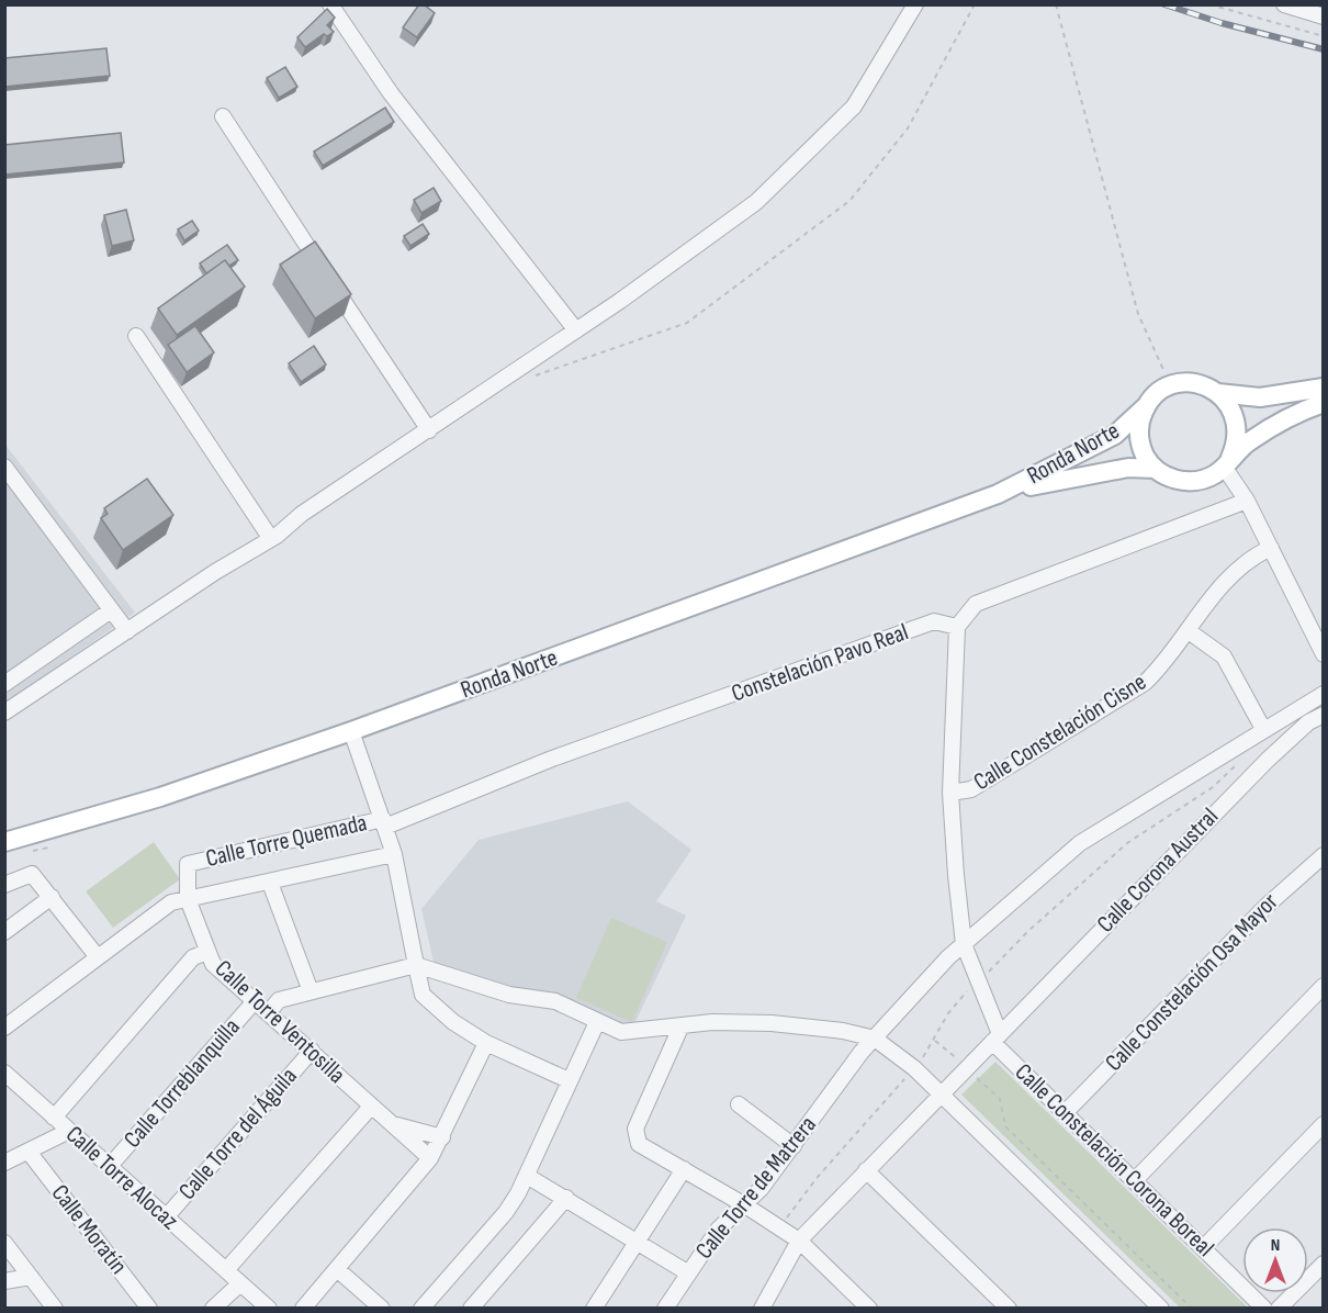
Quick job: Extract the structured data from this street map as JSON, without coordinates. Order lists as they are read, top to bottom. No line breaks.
{"streets":{"main road":["Ronda Norte"],"street":["Constelación Pavo Real","Calle Constelación Cisne","Calle Torre Quemada","Calle Corona Austral","Calle Constelación Osa Mayor","Calle Torre Ventosilla","Calle Torreblanquilla","Calle Torre del Águila","Calle Constelación Corona Boreal","Calle Torre Alocaz","Calle Torre de Matrera","Calle Moratín"]},"crossings":[["Constelación Pavo Real","Calle Torre Quemada"],["Calle Torre Quemada","Calle Torre Ventosilla"],["Calle Corona Austral","Calle Constelación Corona Boreal"],["Calle Corona Austral","Calle Torre de Matrera"],["Calle Constelación Osa Mayor","Calle Constelación Corona Boreal"],["Calle Torre Ventosilla","Calle Torreblanquilla"],["Calle Torre Ventosilla","Calle Torre del Águila"],["Calle Torreblanquilla","Calle Torre Alocaz"],["Calle Torre del Águila","Calle Torre Alocaz"]],"north":"top"}
